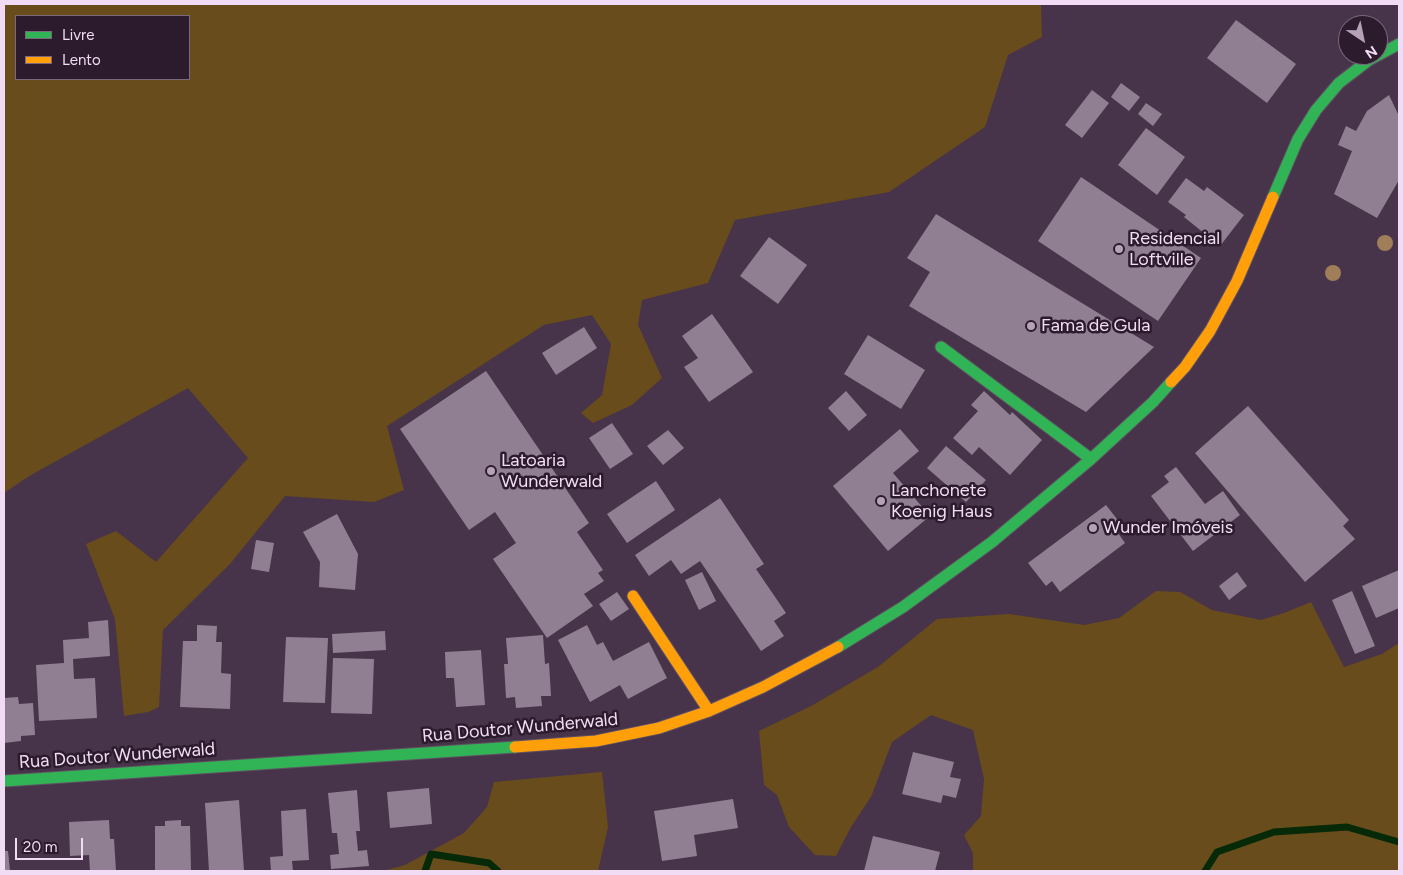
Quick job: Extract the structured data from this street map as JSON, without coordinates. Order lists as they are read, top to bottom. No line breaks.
{"streets":{"street":["Rua Doutor Wunderwald"]},"places":["Residencial Loftville","Fama de Gula","Latoaria Wunderwald","Lanchonete Koenig Haus","Wunder Imóveis"],"legend":["Livre","Lento"],"scale_bar":"20 m","north":"bottom right"}
